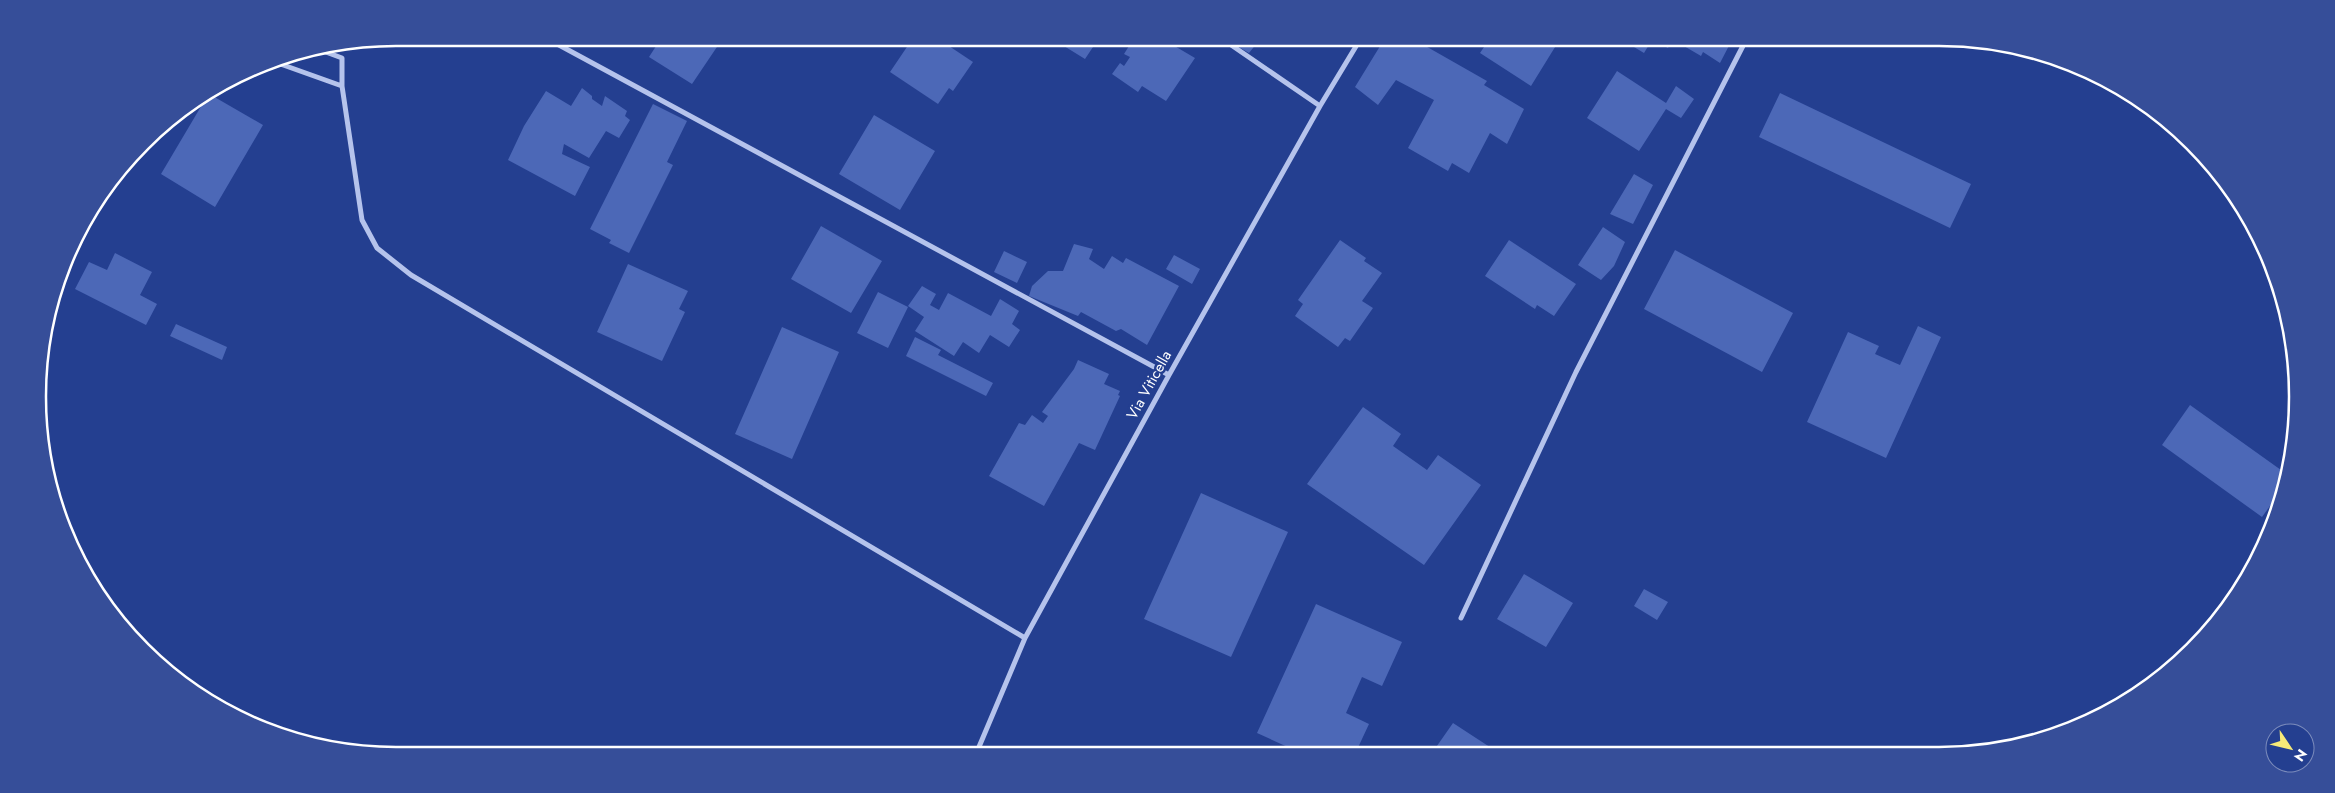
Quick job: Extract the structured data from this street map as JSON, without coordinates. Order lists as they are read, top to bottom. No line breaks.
{"streets":{"street":["Via Viticella"]},"north":"bottom right"}
